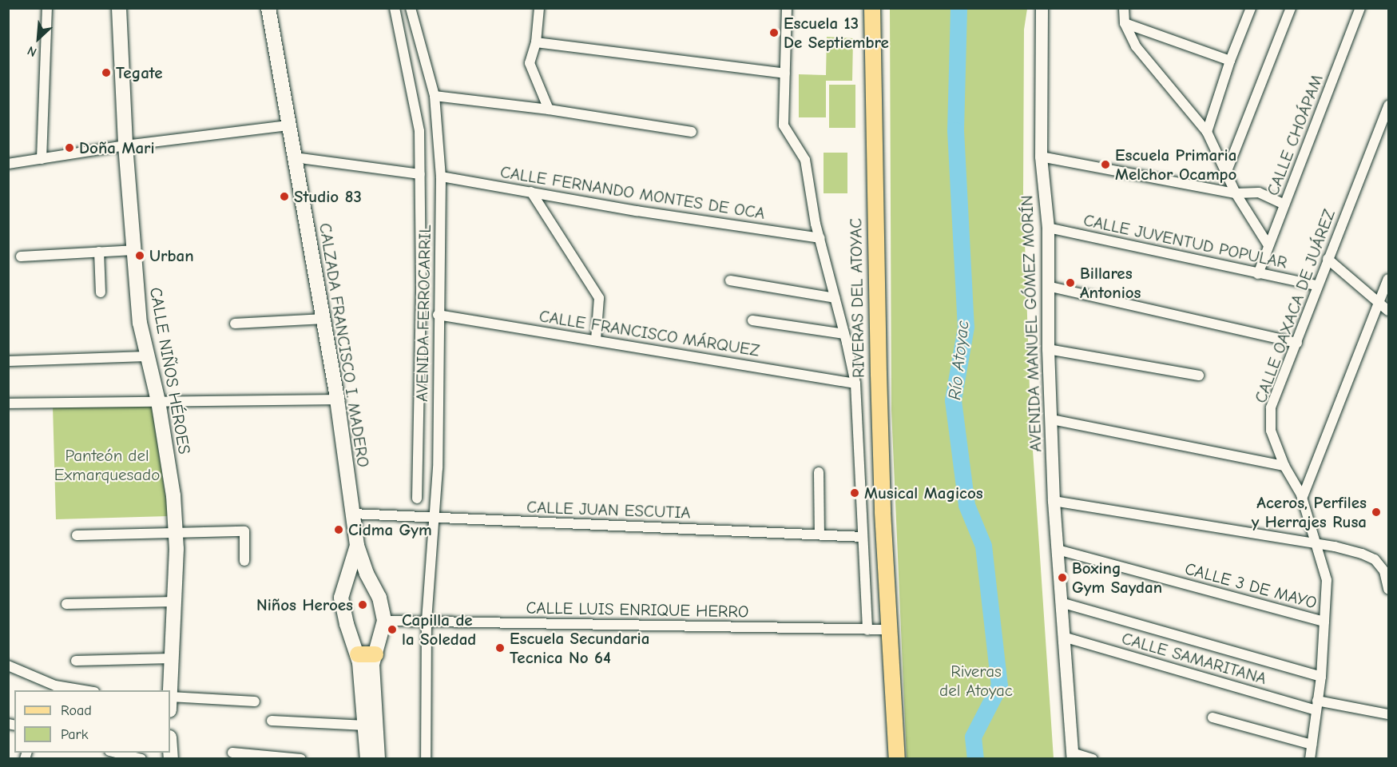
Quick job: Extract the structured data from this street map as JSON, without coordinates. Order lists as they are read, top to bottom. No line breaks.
{"streets":{"main road":["RIVERAS DEL ATOYAC","CALZADA FRANCISCO I. MADERO","CALLE NIÑOS HÉROES"],"street":["CALLE CHOÁPAM","CALLE FERNANDO MONTES DE OCA","CALLE JUVENTUD POPULAR","CALLE OAXACA DE JUÁREZ","AVENIDA FERROCARRIL","AVENIDA MANUEL GÓMEZ MORÍN","CALLE FRANCISCO MÁRQUEZ","CALLE JUAN ESCUTIA","CALLE 3 DE MAYO","CALLE LUIS ENRIQUE HERRO","CALLE SAMARITANA"]},"crossings":[["CALLE CHOÁPAM","CALLE JUVENTUD POPULAR"],["CALLE FERNANDO MONTES DE OCA","AVENIDA FERROCARRIL"],["CALLE JUVENTUD POPULAR","CALLE OAXACA DE JUÁREZ"],["CALLE JUVENTUD POPULAR","AVENIDA MANUEL GÓMEZ MORÍN"],["RIVERAS DEL ATOYAC","CALLE LUIS ENRIQUE HERRO"],["CALLE OAXACA DE JUÁREZ","CALLE 3 DE MAYO"],["CALLE OAXACA DE JUÁREZ","CALLE SAMARITANA"],["AVENIDA FERROCARRIL","CALLE FRANCISCO MÁRQUEZ"],["AVENIDA FERROCARRIL","CALLE JUAN ESCUTIA"],["AVENIDA FERROCARRIL","CALLE LUIS ENRIQUE HERRO"],["AVENIDA MANUEL GÓMEZ MORÍN","CALLE 3 DE MAYO"],["AVENIDA MANUEL GÓMEZ MORÍN","CALLE SAMARITANA"],["CALZADA FRANCISCO I. MADERO","CALLE JUAN ESCUTIA"],["CALZADA FRANCISCO I. MADERO","CALLE LUIS ENRIQUE HERRO"]],"water":["Río Atoyac"],"parks":["Panteón del Exmarquesado","Riveras del Atoyac"],"places":["Escuela 13 De Septiembre","Tegate","Doña Mari","Escuela Primaria Melchor Ocampo","Studio 83","Urban","Billares Antonios","Musical Magicos","Aceros, Perfiles y Herrajes Rusa","Cidma Gym","Boxing Gym Saydan","Niños Heroes","Capilla de la Soledad","Escuela Secundaria Tecnica No 64"],"legend":["Road","Park"],"north":"bottom left"}
